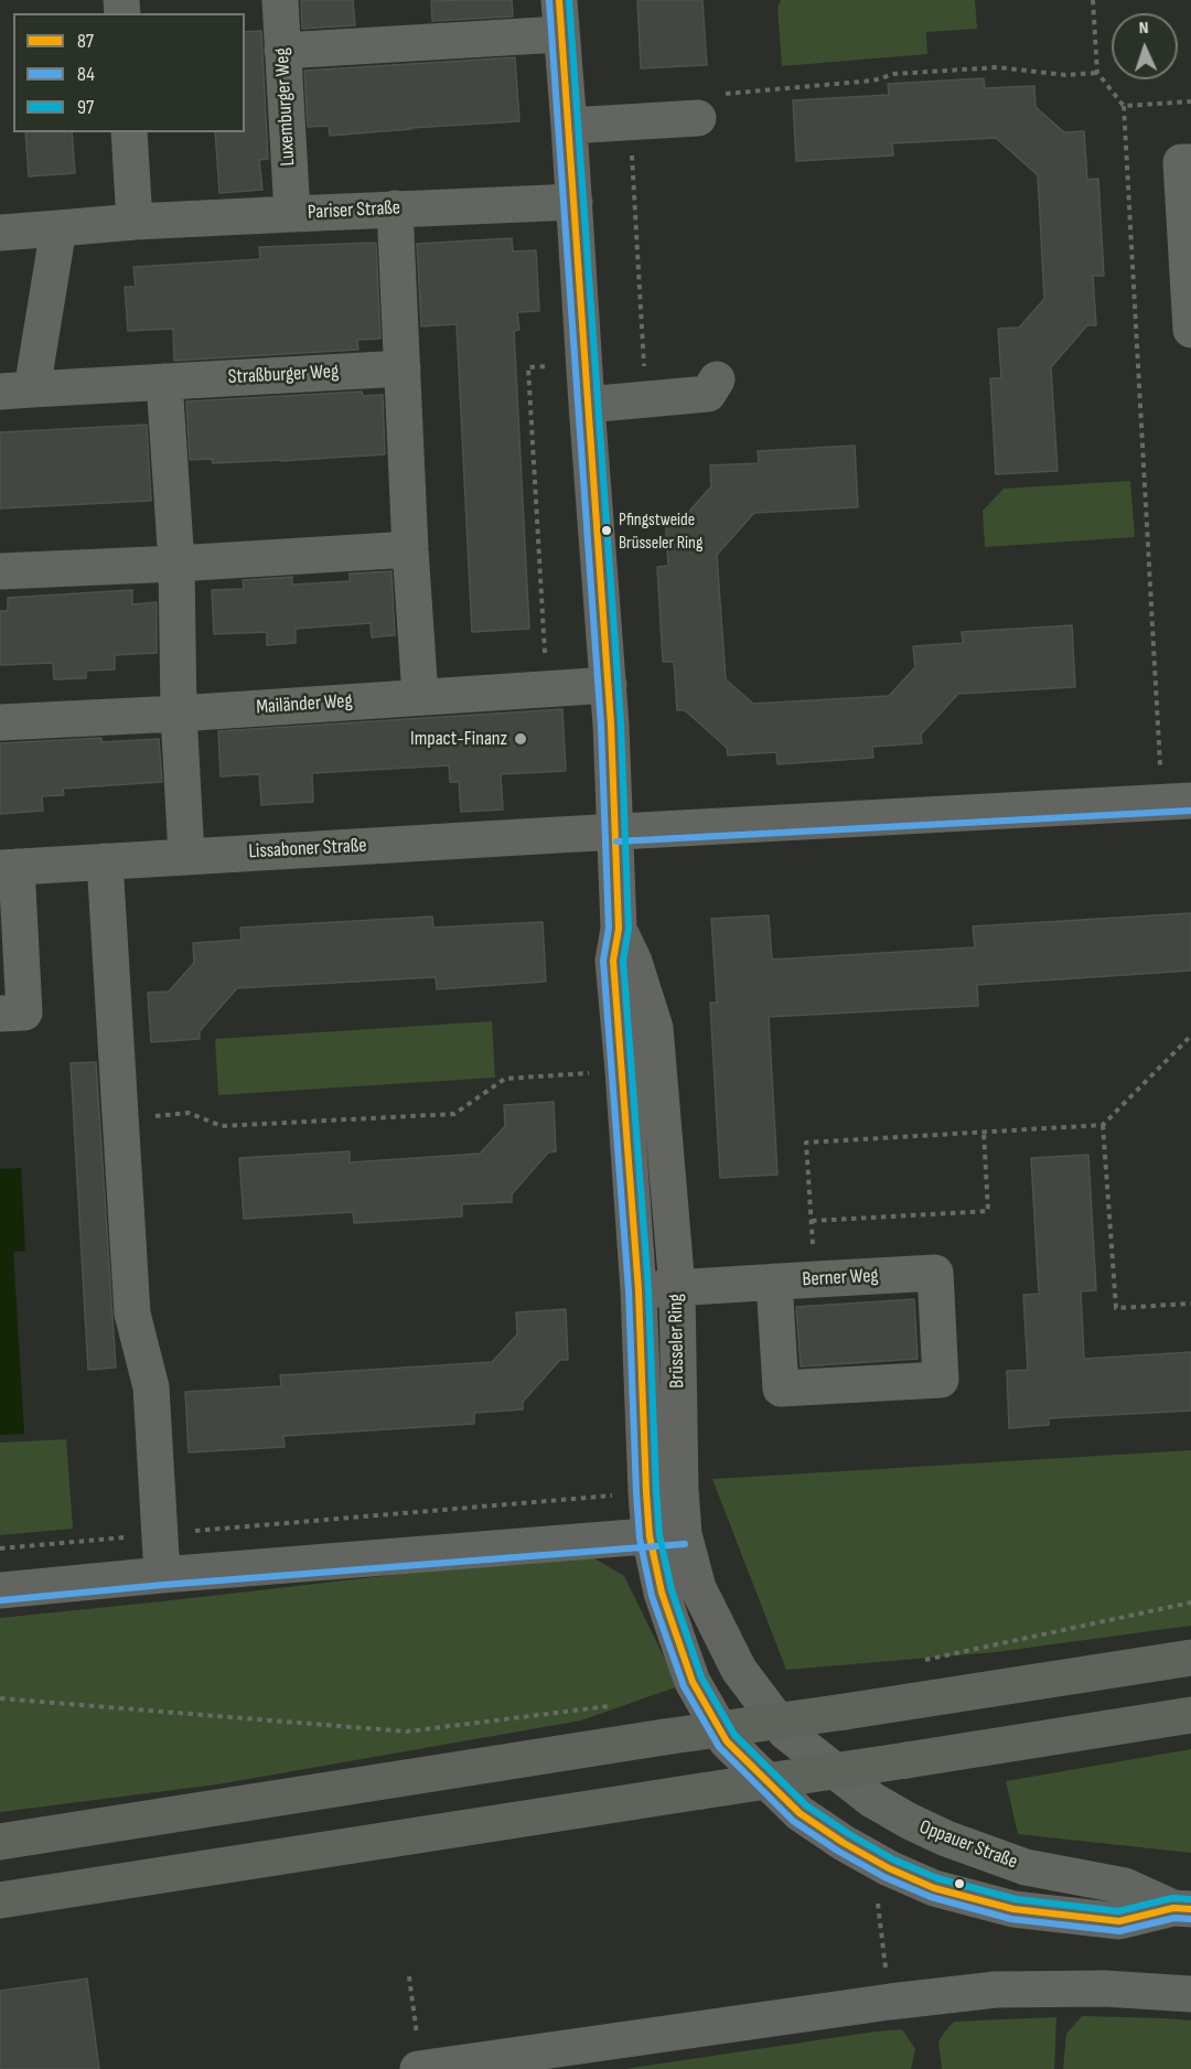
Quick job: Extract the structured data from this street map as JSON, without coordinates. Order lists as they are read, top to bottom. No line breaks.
{"streets":{"street":["Luxemburger Weg","Pariser Straße","Straßburger Weg","Mailänder Weg","Lissaboner Straße","Berner Weg","Brüsseler Ring","Oppauer Straße"]},"crossings":[["Luxemburger Weg","Pariser Straße"],["Pariser Straße","Straßburger Weg"],["Pariser Straße","Brüsseler Ring"],["Mailänder Weg","Brüsseler Ring"],["Lissaboner Straße","Brüsseler Ring"],["Berner Weg","Brüsseler Ring"],["Brüsseler Ring","Oppauer Straße"]],"places":["Pfingstweide Brüsseler Ring","Impact-Finanz"],"lines":["transit line 87","transit line 97","transit line 84"],"legend":["87","84","97"],"north":"top"}
